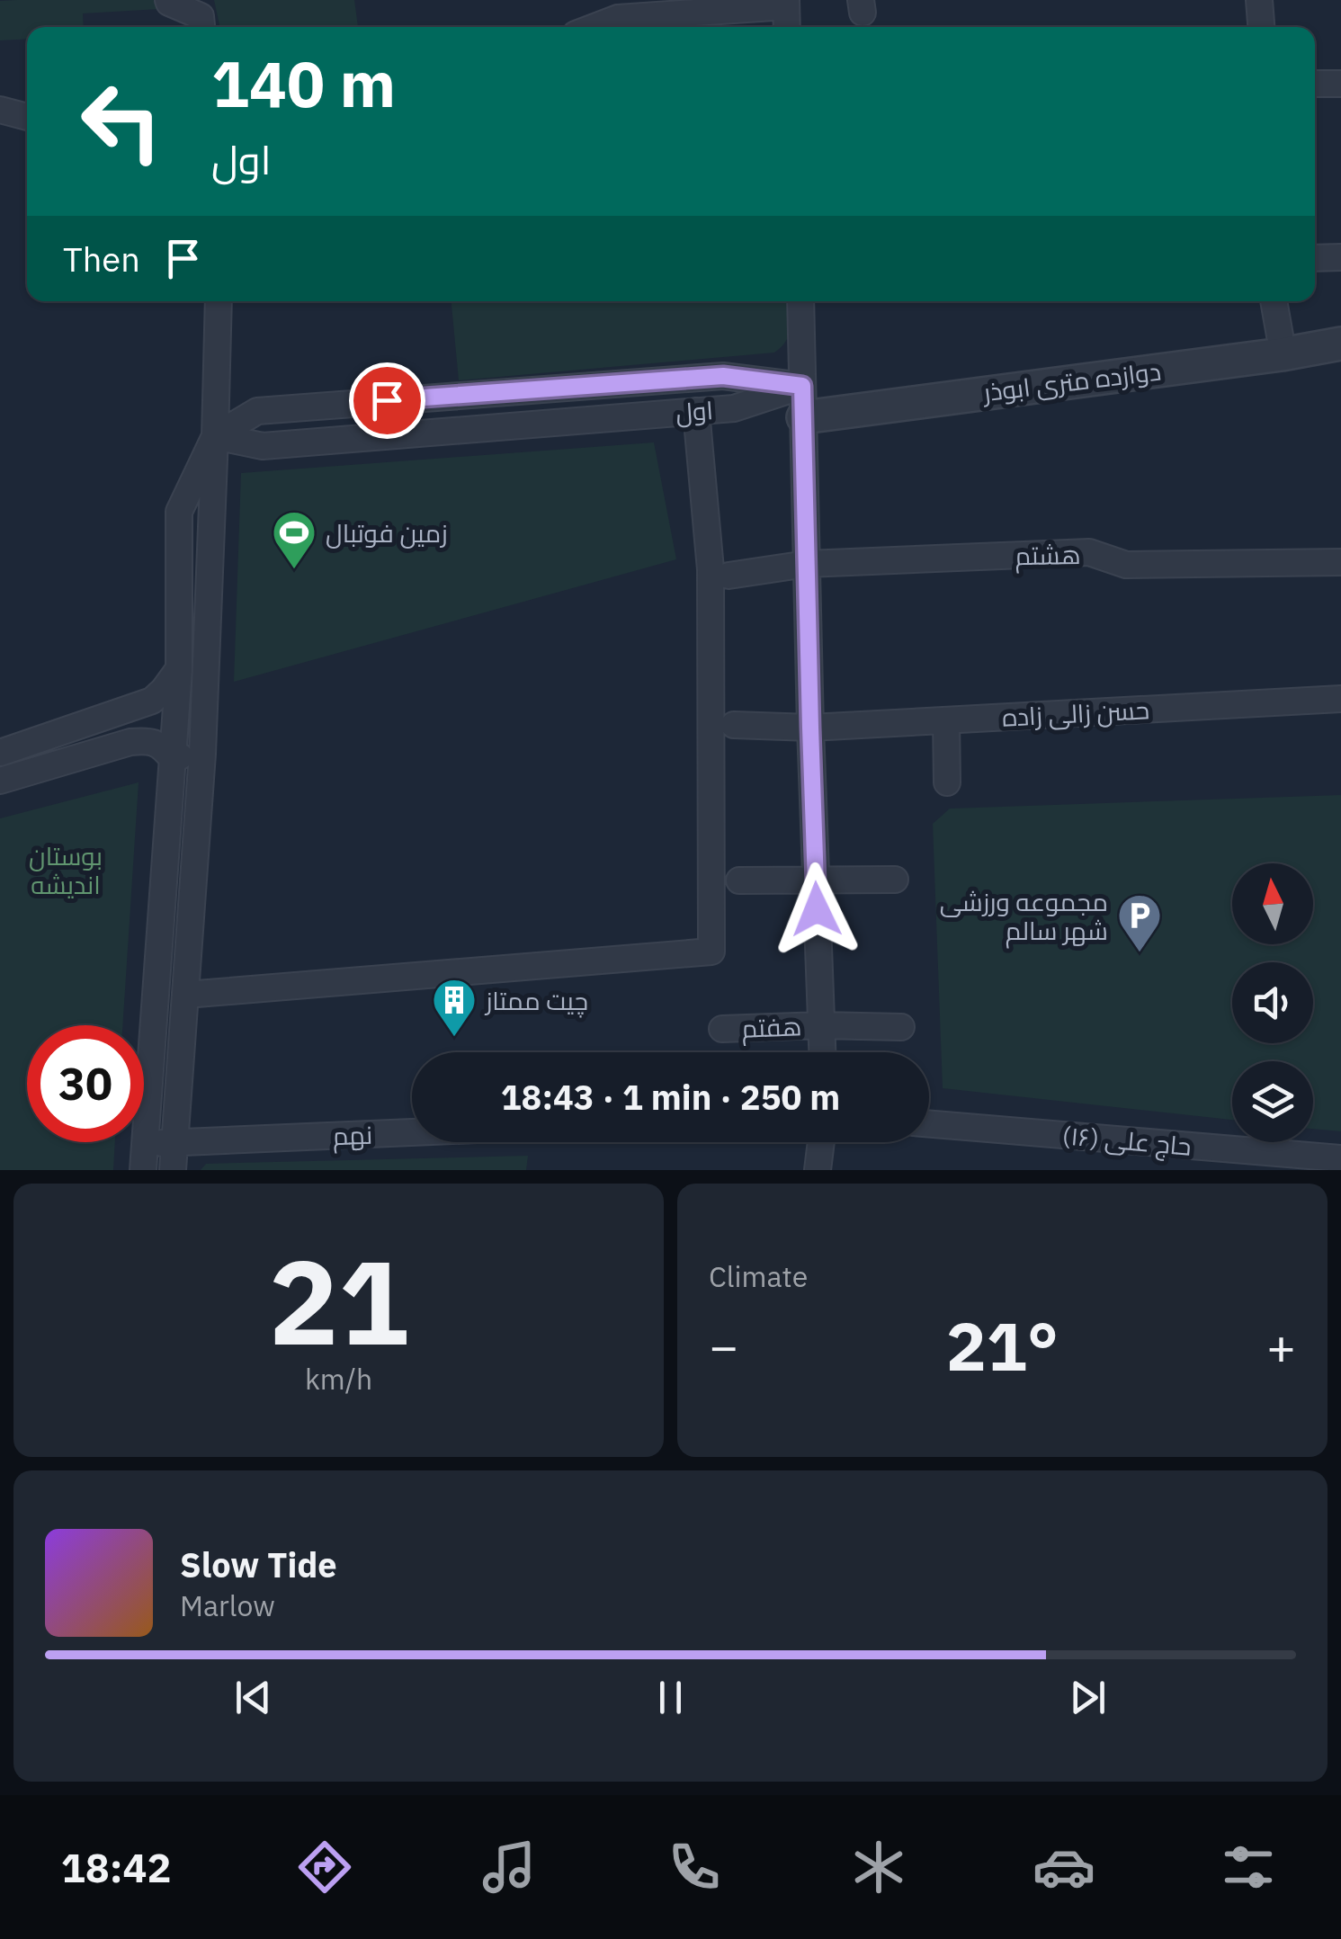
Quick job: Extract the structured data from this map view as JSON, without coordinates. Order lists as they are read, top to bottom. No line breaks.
{"streets":{"street":["دوازده متری ابوذر","اول","هشتم","حسن زالی زاده","هفتم","نهم","حاج علی (۱۶)"]},"crossings":[["دوازده متری ابوذر","اول"]],"parks":["بوستان اندیشه"],"places":{"sports":["زمین فوتبال"],"parking":["مجموعه ورزشی شهر سالم"],"building":["چیت ممتاز"]},"north":"top","page":{"turn":["140 m","اول"],"then":"Then","limit":"30","trip":"18:43 · 1 min · 250 m","tile":[["21","km/h"],"Climate"],"heat":["−","21°","+"],"song":["Slow Tide","Marlow"],"tabs":"18:42"}}
